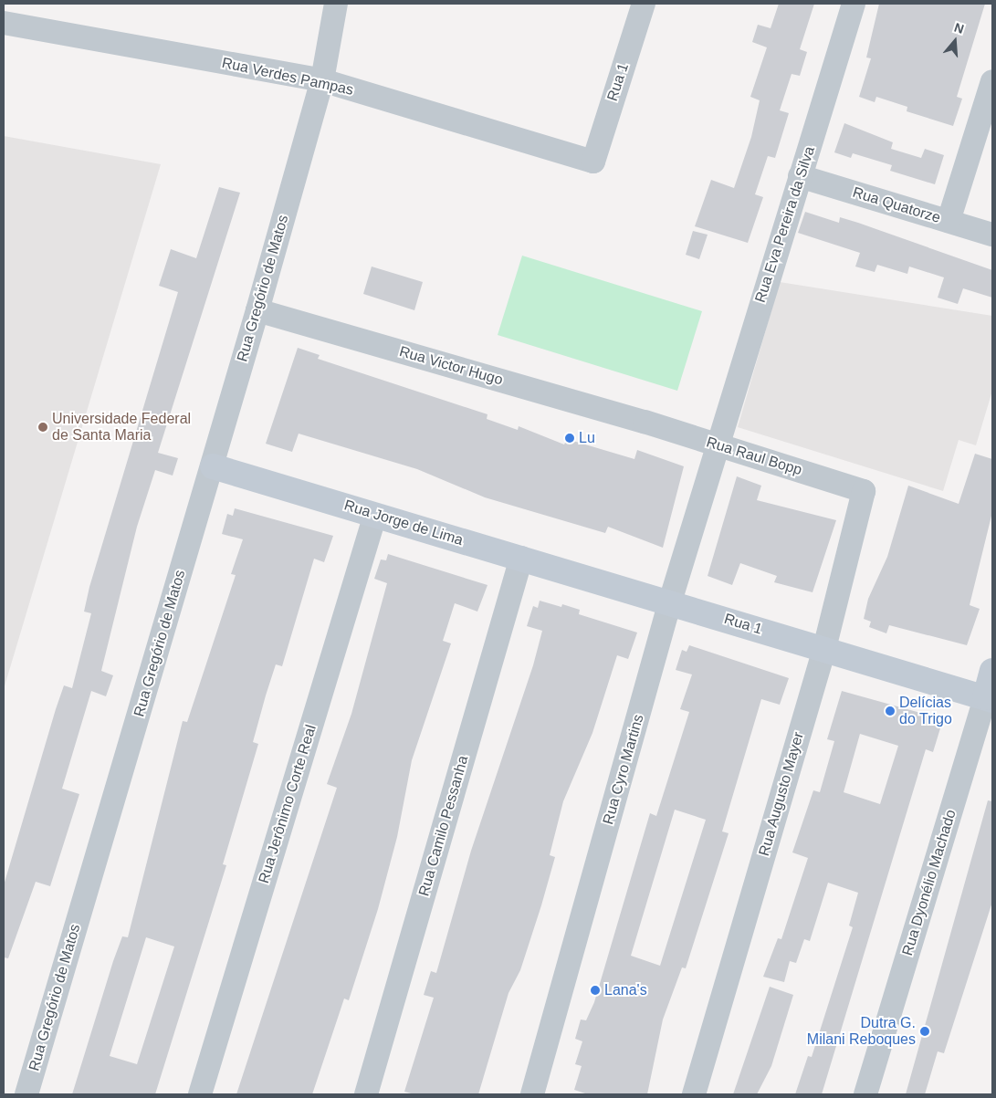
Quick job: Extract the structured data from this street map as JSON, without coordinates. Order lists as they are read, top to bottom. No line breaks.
{"streets":{"street":["Rua Verdes Pampas","Rua 1","Rua Quatorze","Rua Eva Pereira da Silva","Rua Gregório de Matos","Rua Victor Hugo","Rua Raul Bopp","Rua Jorge de Lima","Rua Cyro Martins","Rua Augusto Mayer","Rua Jerônimo Corte Real","Rua Camilo Pessanha","Rua Dyonélio Machado"]},"crossings":[["Rua Verdes Pampas","Rua 1"],["Rua Verdes Pampas","Rua Gregório de Matos"],["Rua 1","Rua Jorge de Lima"],["Rua 1","Rua Cyro Martins"],["Rua 1","Rua Augusto Mayer"],["Rua 1","Rua Dyonélio Machado"],["Rua Quatorze","Rua Eva Pereira da Silva"],["Rua Eva Pereira da Silva","Rua Raul Bopp"],["Rua Eva Pereira da Silva","Rua Cyro Martins"],["Rua Gregório de Matos","Rua Victor Hugo"],["Rua Gregório de Matos","Rua Jorge de Lima"],["Rua Victor Hugo","Rua Raul Bopp"],["Rua Raul Bopp","Rua Cyro Martins"],["Rua Raul Bopp","Rua Augusto Mayer"],["Rua Jorge de Lima","Rua Jerônimo Corte Real"],["Rua Jorge de Lima","Rua Camilo Pessanha"]],"places":["Universidade Federal de Santa Maria","Lu","Delícias do Trigo","Lana's","Dutra G. Milani Reboques"],"north":"top"}
